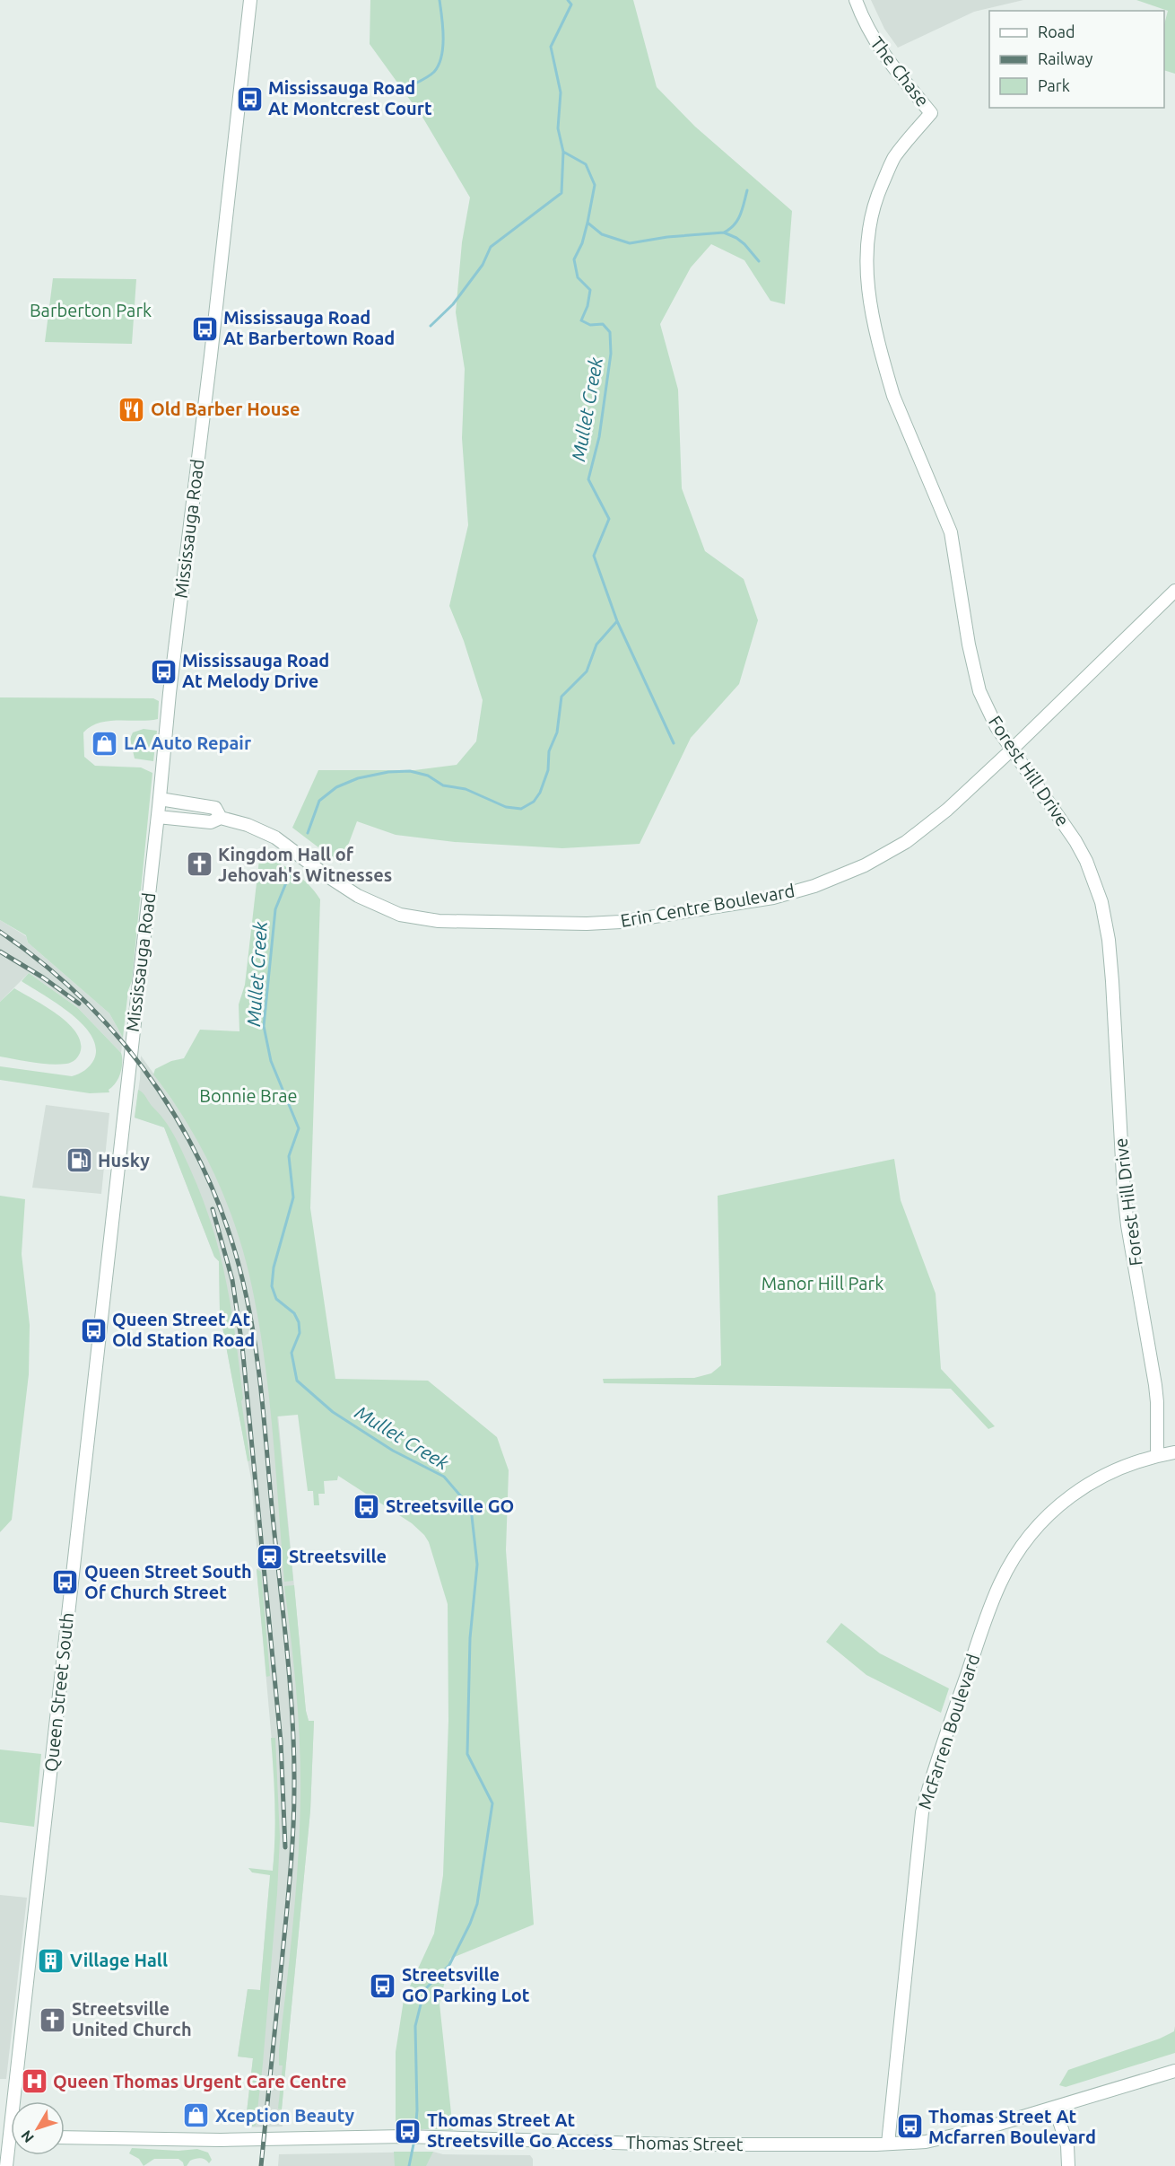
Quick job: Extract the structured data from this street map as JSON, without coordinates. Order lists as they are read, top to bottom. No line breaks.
{"streets":{"street":["The Chase","Mississauga Road","Forest Hill Drive","Erin Centre Boulevard","Queen Street South","McFarren Boulevard","Thomas Street"]},"crossings":[["The Chase","Forest Hill Drive"],["Mississauga Road","Erin Centre Boulevard"],["Mississauga Road","Queen Street South"],["Forest Hill Drive","Erin Centre Boulevard"],["Forest Hill Drive","McFarren Boulevard"],["McFarren Boulevard","Thomas Street"]],"water":["Mullet Creek"],"parks":["Barberton Park","Bonnie Brae","Manor Hill Park"],"places":{"bus stop":["Mississauga Road At Montcrest Court","Mississauga Road At Barbertown Road","Mississauga Road At Melody Drive","Queen Street At Old Station Road","Streetsville GO","Queen Street South Of Church Street","Streetsville GO Parking Lot","Thomas Street At Mcfarren Boulevard","Thomas Street At Streetsville Go Access"],"restaurant":["Old Barber House"],"shop":["LA Auto Repair","Xception Beauty"],"church":["Kingdom Hall of Jehovah's Witnesses","Streetsville United Church"],"fuel station":["Husky"],"station":["Streetsville"],"building":["Village Hall"],"hospital":["Queen Thomas Urgent Care Centre"]},"legend":["Road","Railway","Park"],"north":"bottom left"}
